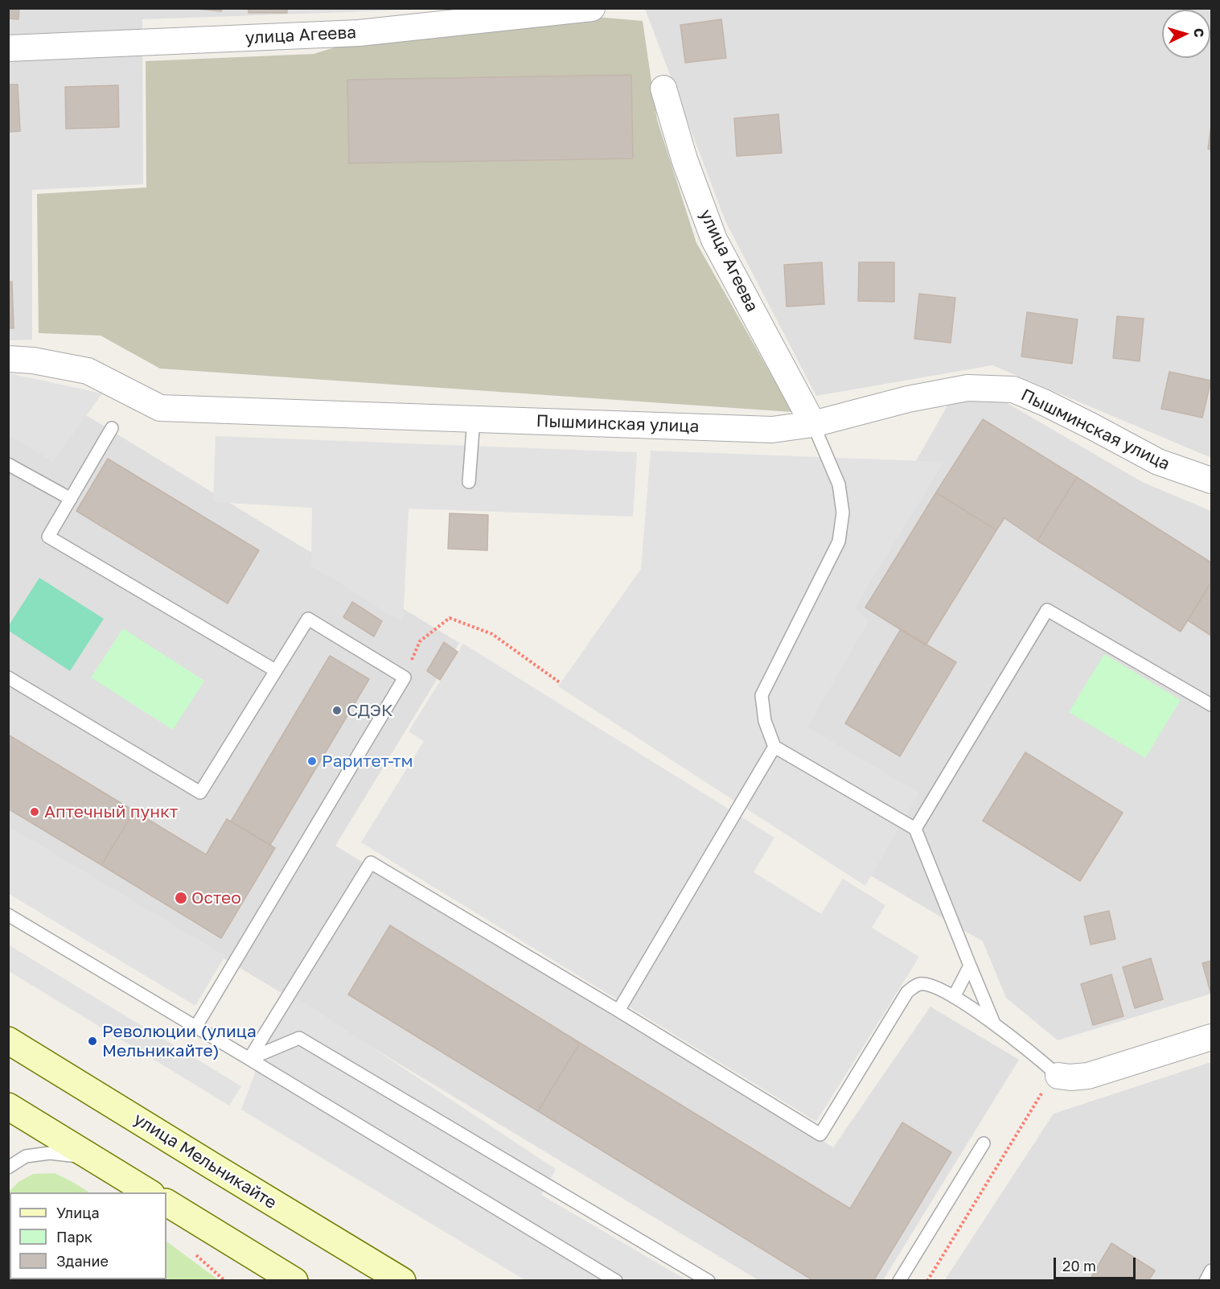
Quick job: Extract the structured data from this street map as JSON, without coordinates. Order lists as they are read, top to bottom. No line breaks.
{"streets":{"main road":["улица Мельникайте"],"street":["улица Агеева","Пышминская улица"]},"crossings":[["улица Агеева","Пышминская улица"]],"places":["СДЭК","Раритет-тм","Аптечный пункт","Остео","Революции (улица Мельникайте)"],"legend":["Улица","Парк","Здание"],"scale_bar":"20 m","north":"right"}
